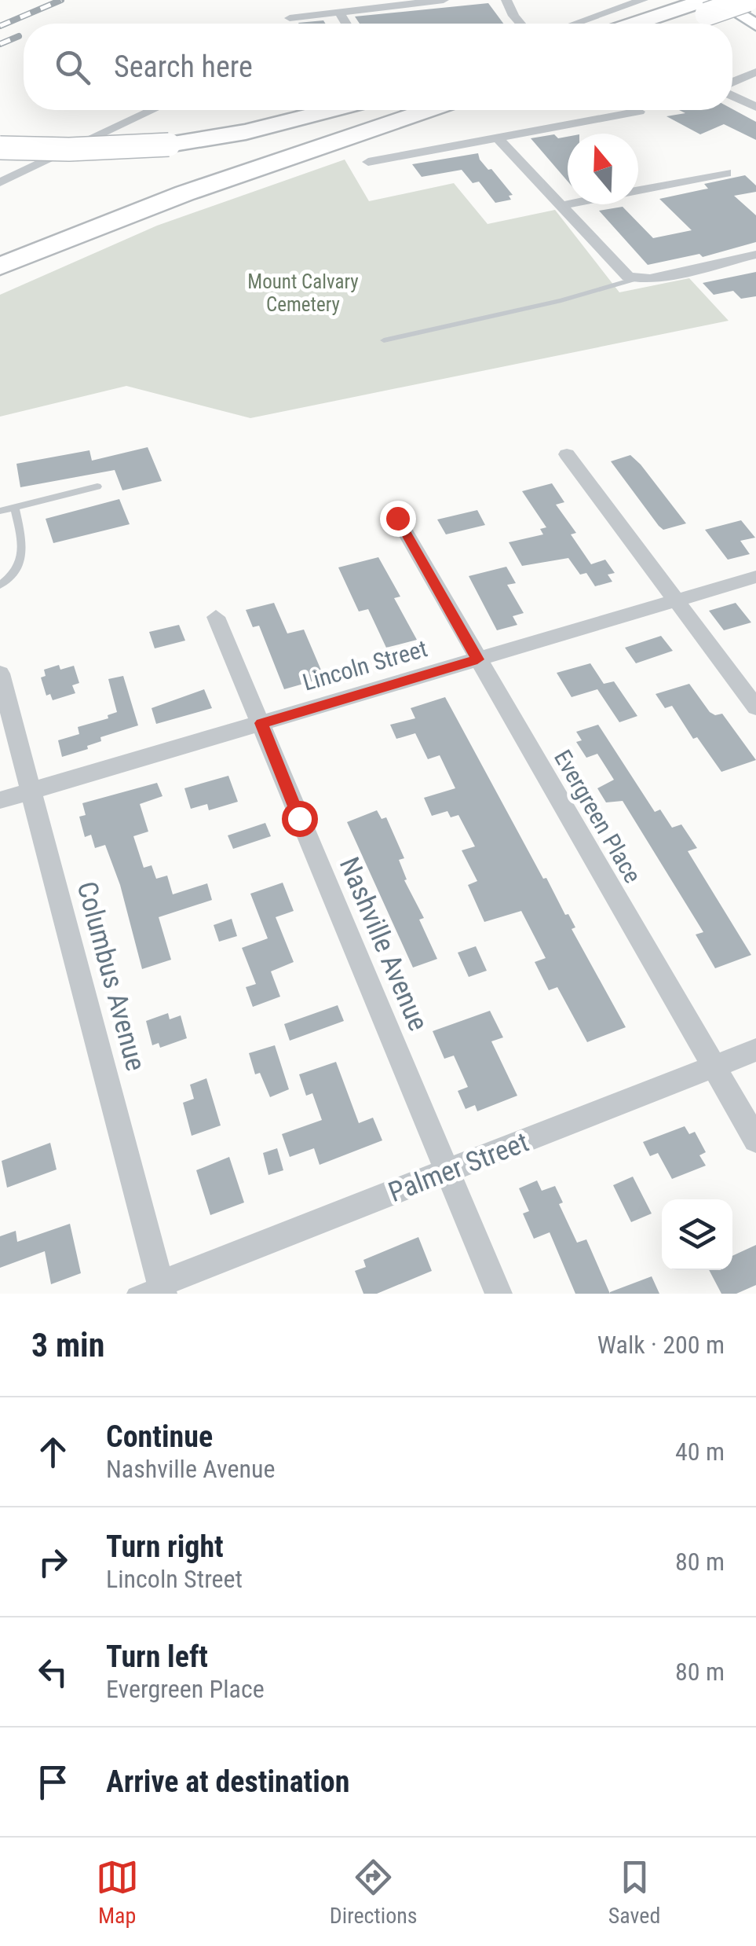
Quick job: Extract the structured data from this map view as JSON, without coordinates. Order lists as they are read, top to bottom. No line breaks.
{"streets":{"street":["Lincoln Street","Evergreen Place","Nashville Avenue","Columbus Avenue","Palmer Street"]},"crossings":[["Lincoln Street","Evergreen Place"],["Lincoln Street","Nashville Avenue"],["Lincoln Street","Columbus Avenue"],["Evergreen Place","Palmer Street"],["Nashville Avenue","Palmer Street"],["Columbus Avenue","Palmer Street"]],"parks":["Mount Calvary Cemetery"],"north":"top","page":{"search":"Search here","heading":["3 min","Walk · 200 m"],"list":[["Continue","Nashville Avenue","40 m"],["Turn right","Lincoln Street","80 m"],["Turn left","Evergreen Place","80 m"],"Arrive at destination"],"nav":["Map","Directions","Saved"]}}
